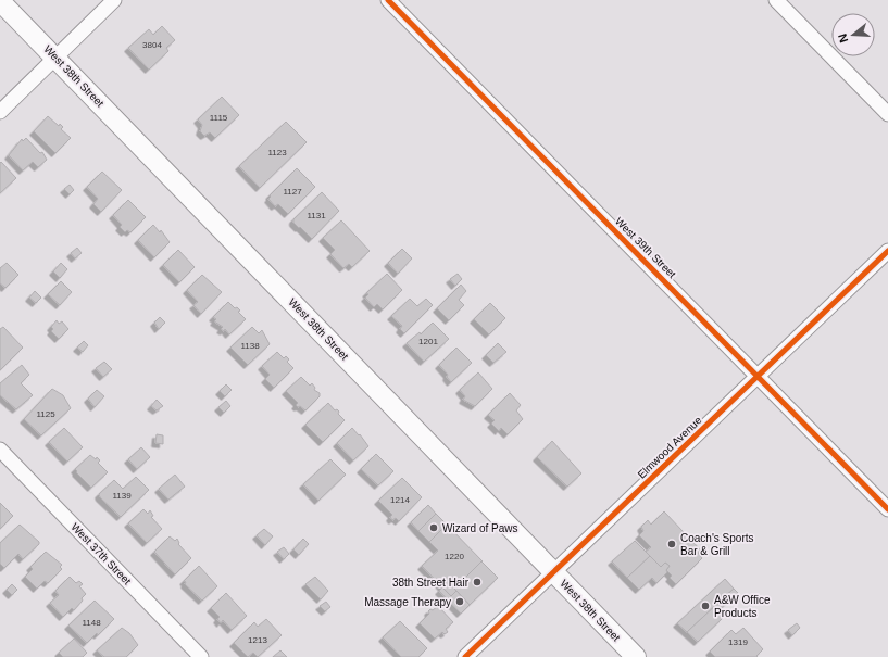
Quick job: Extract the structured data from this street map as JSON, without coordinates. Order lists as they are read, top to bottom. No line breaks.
{"streets":{"main road":["West 38th Street"],"street":["West 39th Street","Elmwood Avenue","West 37th Street"]},"crossings":[["West 38th Street","Elmwood Avenue"],["West 39th Street","Elmwood Avenue"]],"places":["Wizard of Paws","Coach's Sports Bar & Grill","38th Street Hair","Massage Therapy","A&W Office Products"],"house_numbers":["3804","1115","1123","1127","1131","1201","1138","1125","1139","1214","1220","1148","1213","1319"],"north":"left"}
